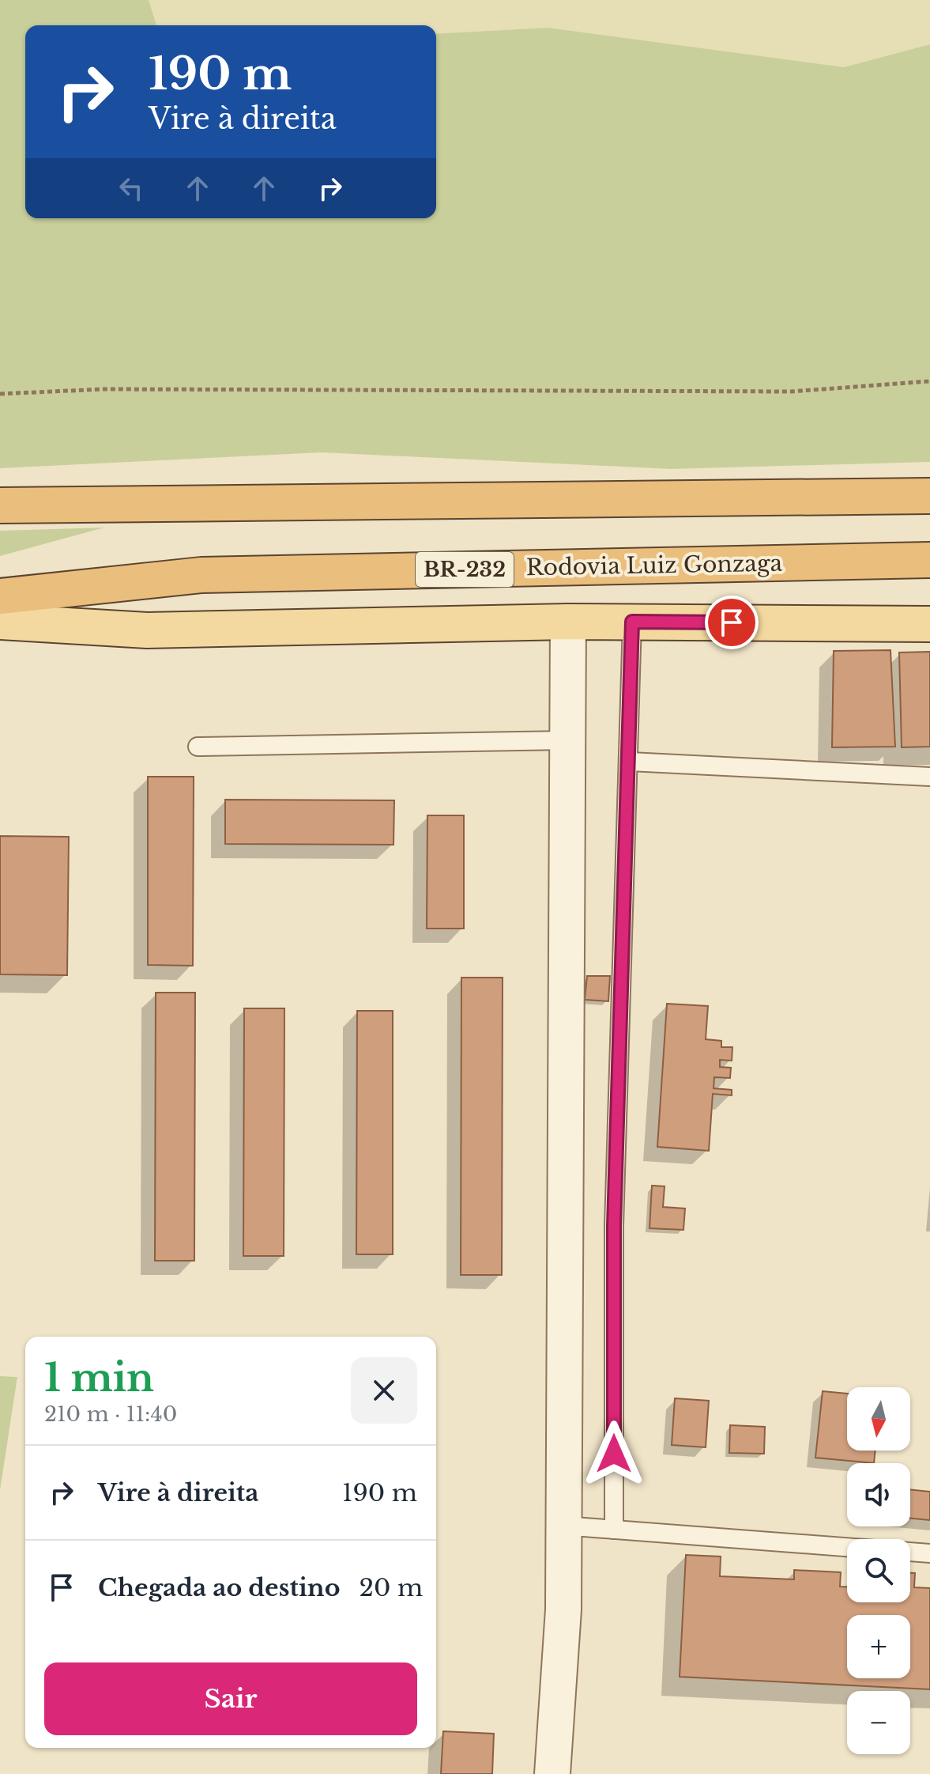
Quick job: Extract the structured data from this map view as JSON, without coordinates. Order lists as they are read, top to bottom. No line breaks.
{"streets":{"highway":["Rodovia Luiz Gonzaga","BR-232"]},"north":"bottom","page":{"turn":["190 m","Vire à direita"],"heading":["1 min","210 m · 11:40"],"map_buttons":["+","−"],"list":[{"name":"Vire à direita","value":"190 m"},{"name":"Chegada ao destino","value":"20 m"}],"buttons":"Sair"}}
